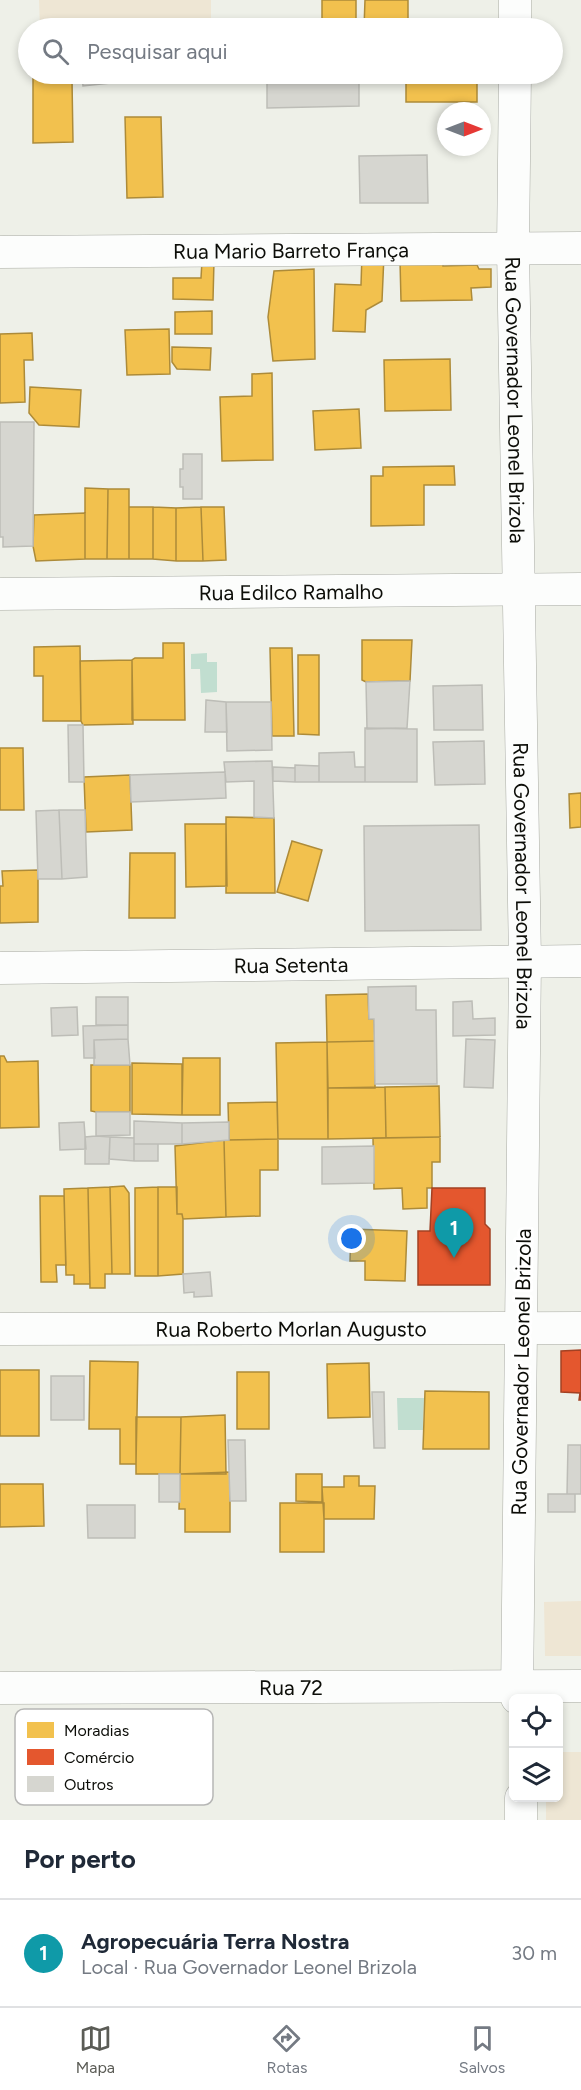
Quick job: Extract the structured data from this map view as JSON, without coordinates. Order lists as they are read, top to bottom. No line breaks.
{"streets":{"street":["Rua Mario Barreto França","Rua Governador Leonel Brizola","Rua Edilco Ramalho","Rua Setenta","Rua Roberto Morlan Augusto","Rua 72"]},"crossings":[["Rua Mario Barreto França","Rua Governador Leonel Brizola"],["Rua Governador Leonel Brizola","Rua Edilco Ramalho"],["Rua Governador Leonel Brizola","Rua Setenta"],["Rua Governador Leonel Brizola","Rua Roberto Morlan Augusto"],["Rua Governador Leonel Brizola","Rua 72"]],"legend":["Moradias","Comércio","Outros"],"north":"right","page":{"search":"Pesquisar aqui","pins":"1","heading":"Por perto","list":[{"mark":"1","name":"Agropecuária Terra Nostra","note":"Local · Rua Governador Leonel Brizola","value":"30 m"}],"nav":["Mapa","Rotas","Salvos"]}}
